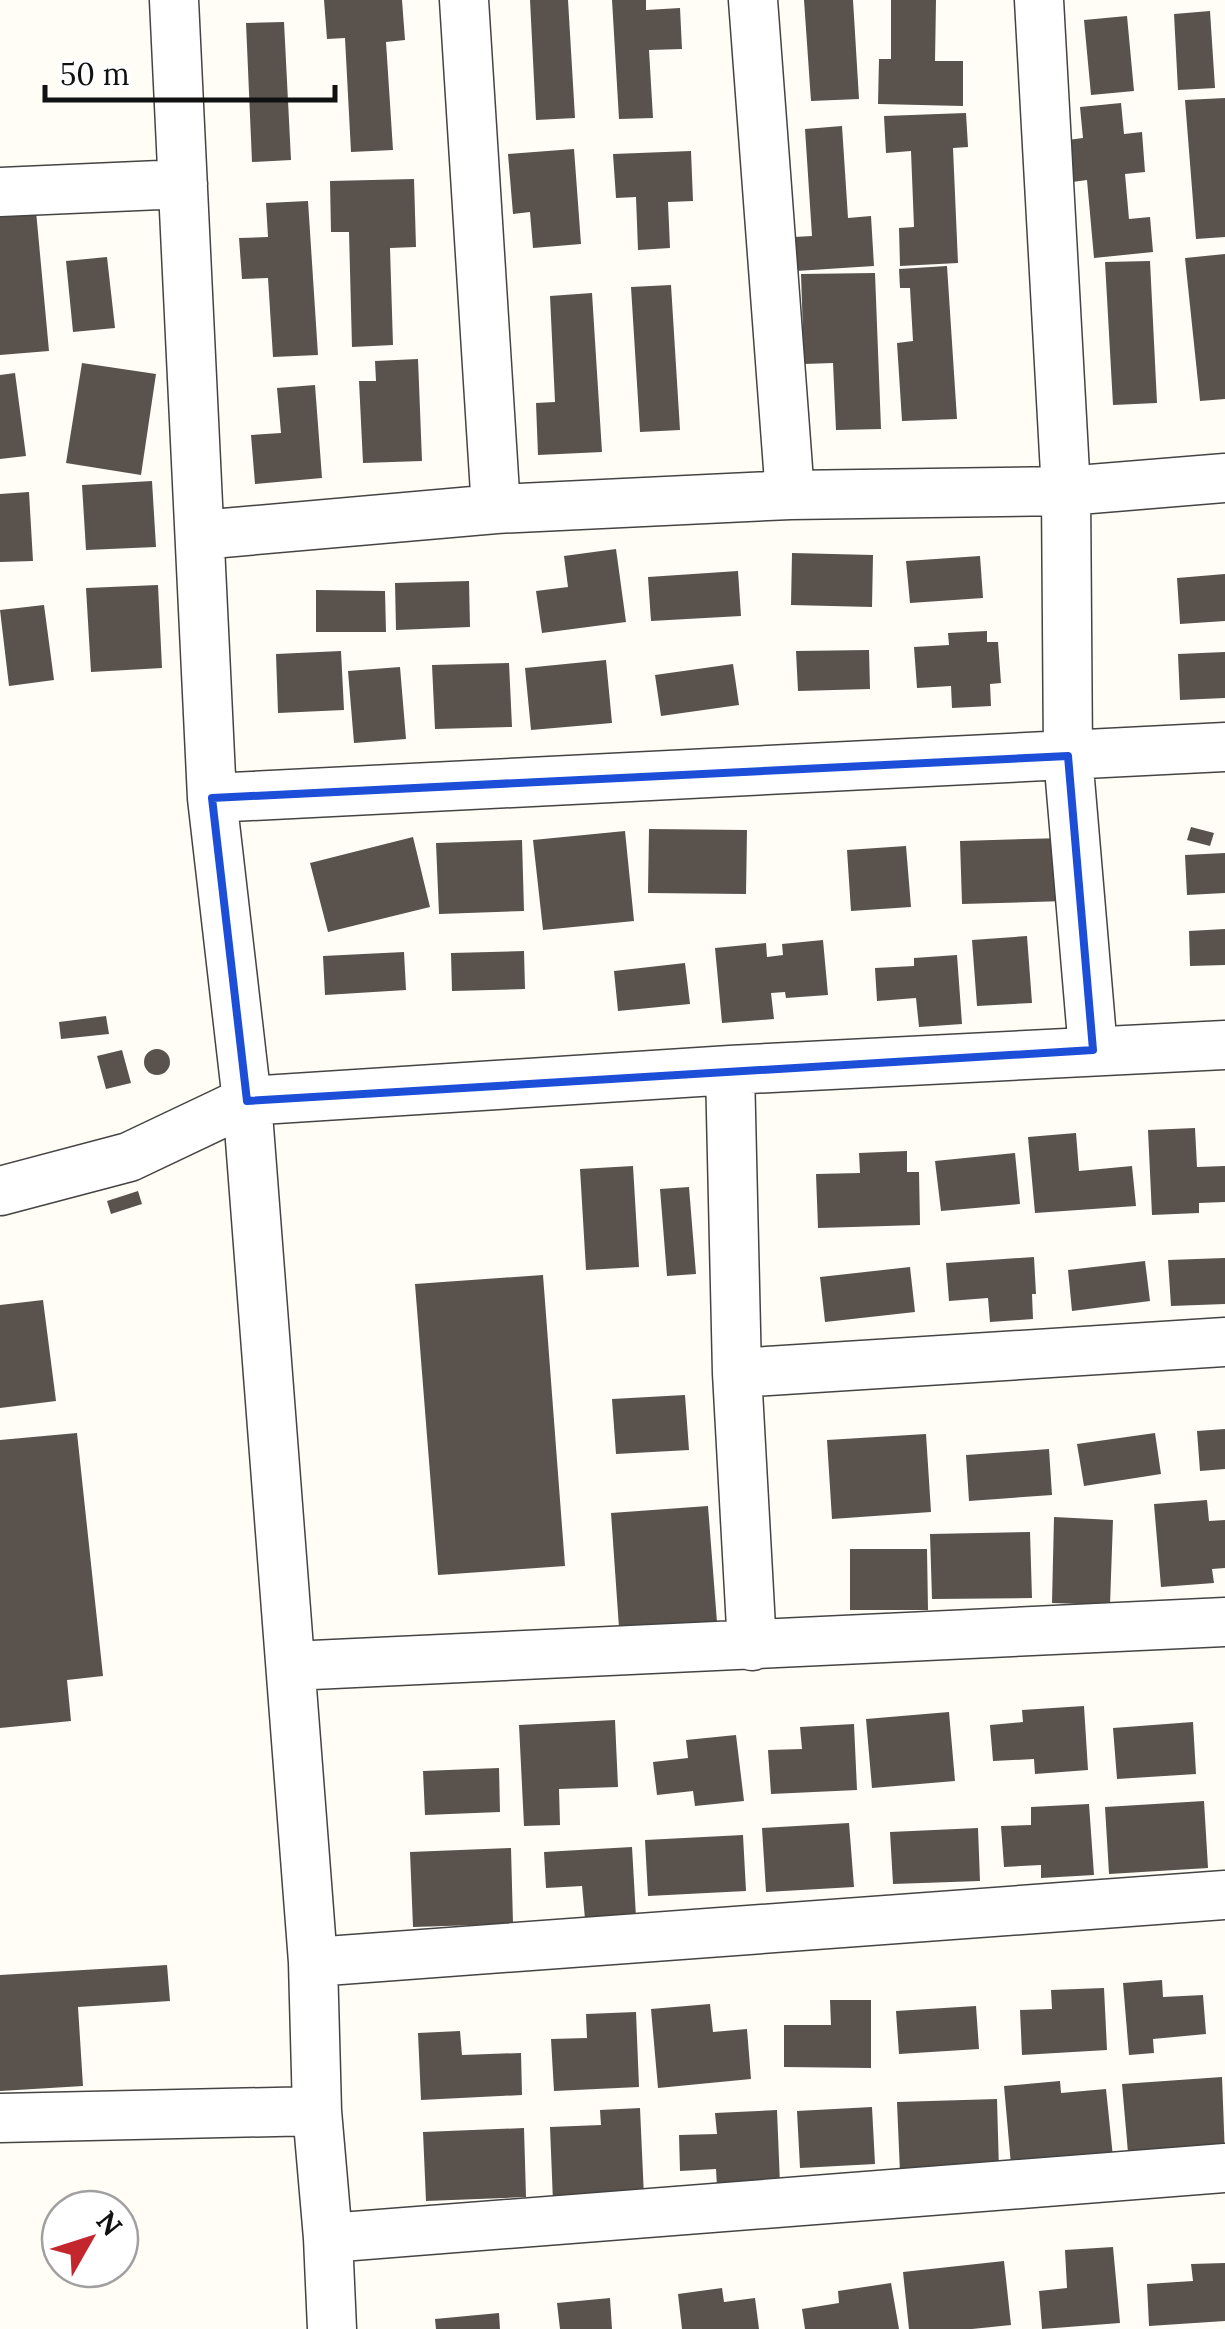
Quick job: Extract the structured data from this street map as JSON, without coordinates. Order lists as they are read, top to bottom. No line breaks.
{"scale_bar":"50 m","north":"top right"}
